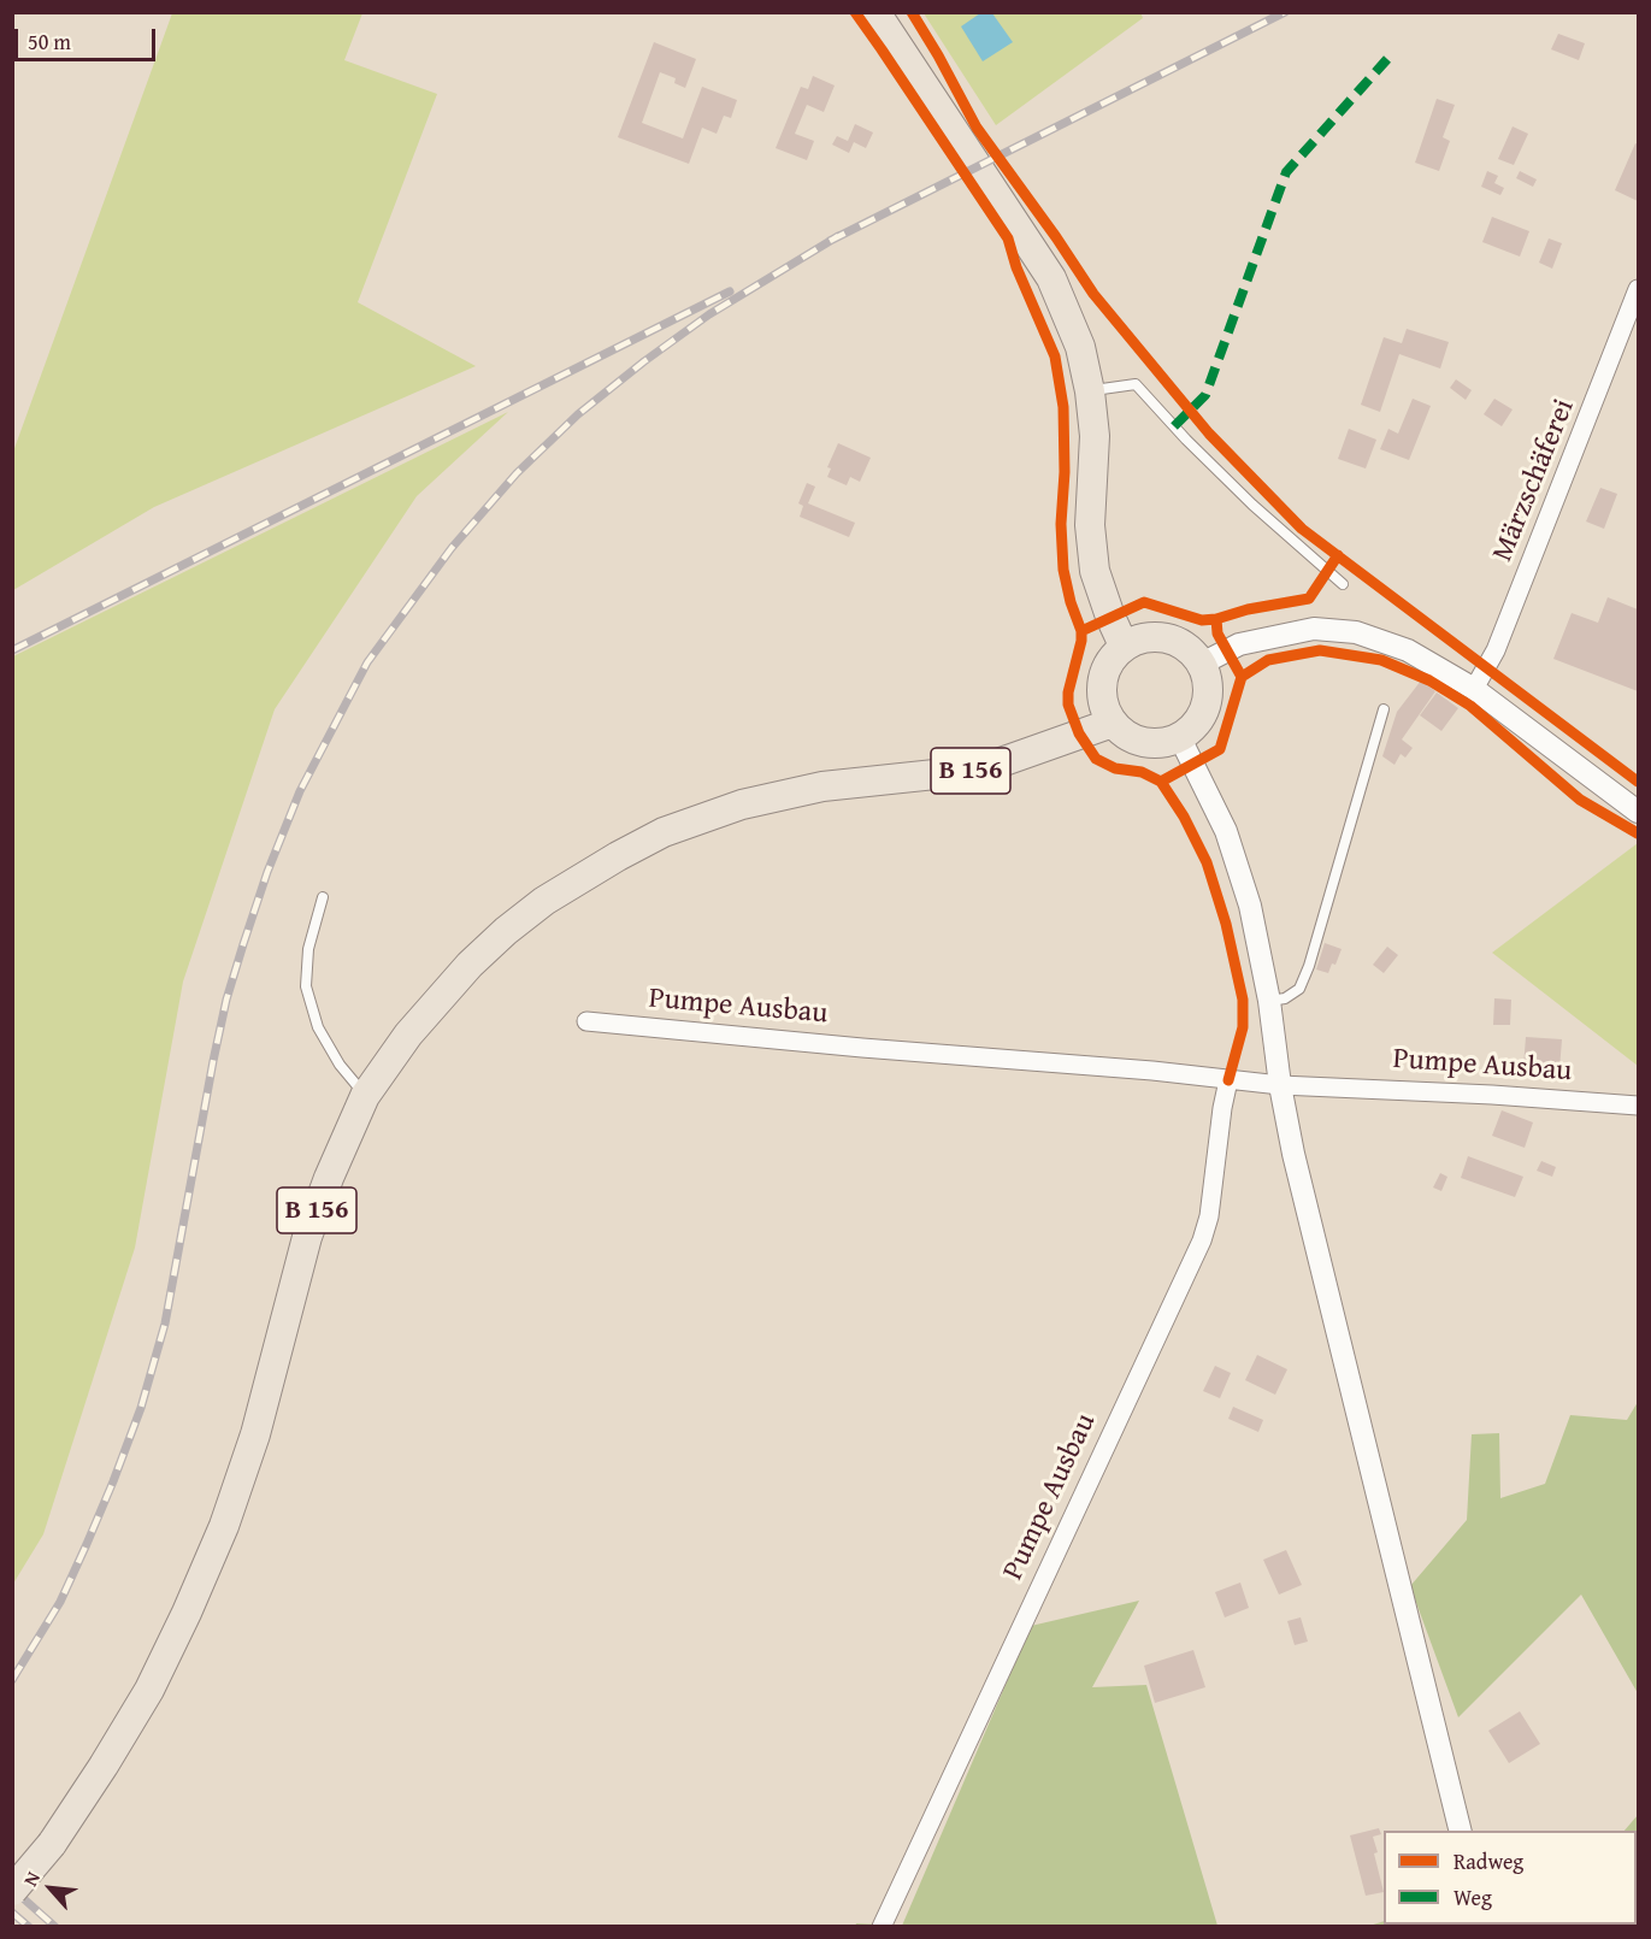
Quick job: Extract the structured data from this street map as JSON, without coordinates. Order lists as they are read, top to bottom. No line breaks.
{"streets":{"main road":["B 156"],"street":["Märzschäferei","Pumpe Ausbau"]},"legend":["Radweg","Weg"],"scale_bar":"50 m","north":"top left"}
